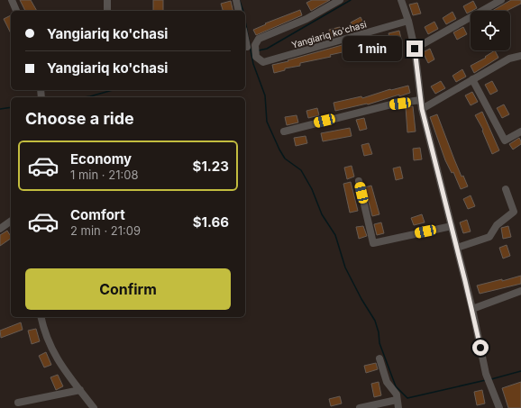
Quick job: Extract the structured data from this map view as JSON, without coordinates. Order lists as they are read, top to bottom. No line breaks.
{"streets":{"street":["Yangiariq ko'chasi"]},"page":{"banner":["Yangiariq ko'chasi","Yangiariq ko'chasi"],"bubble":"1 min","heading":"Choose a ride","list":[{"name":"Economy","note":"1 min · 21:08","value":"$1.23"},{"name":"Comfort","note":"2 min · 21:09","value":"$1.66"}],"buttons":"Confirm"}}
